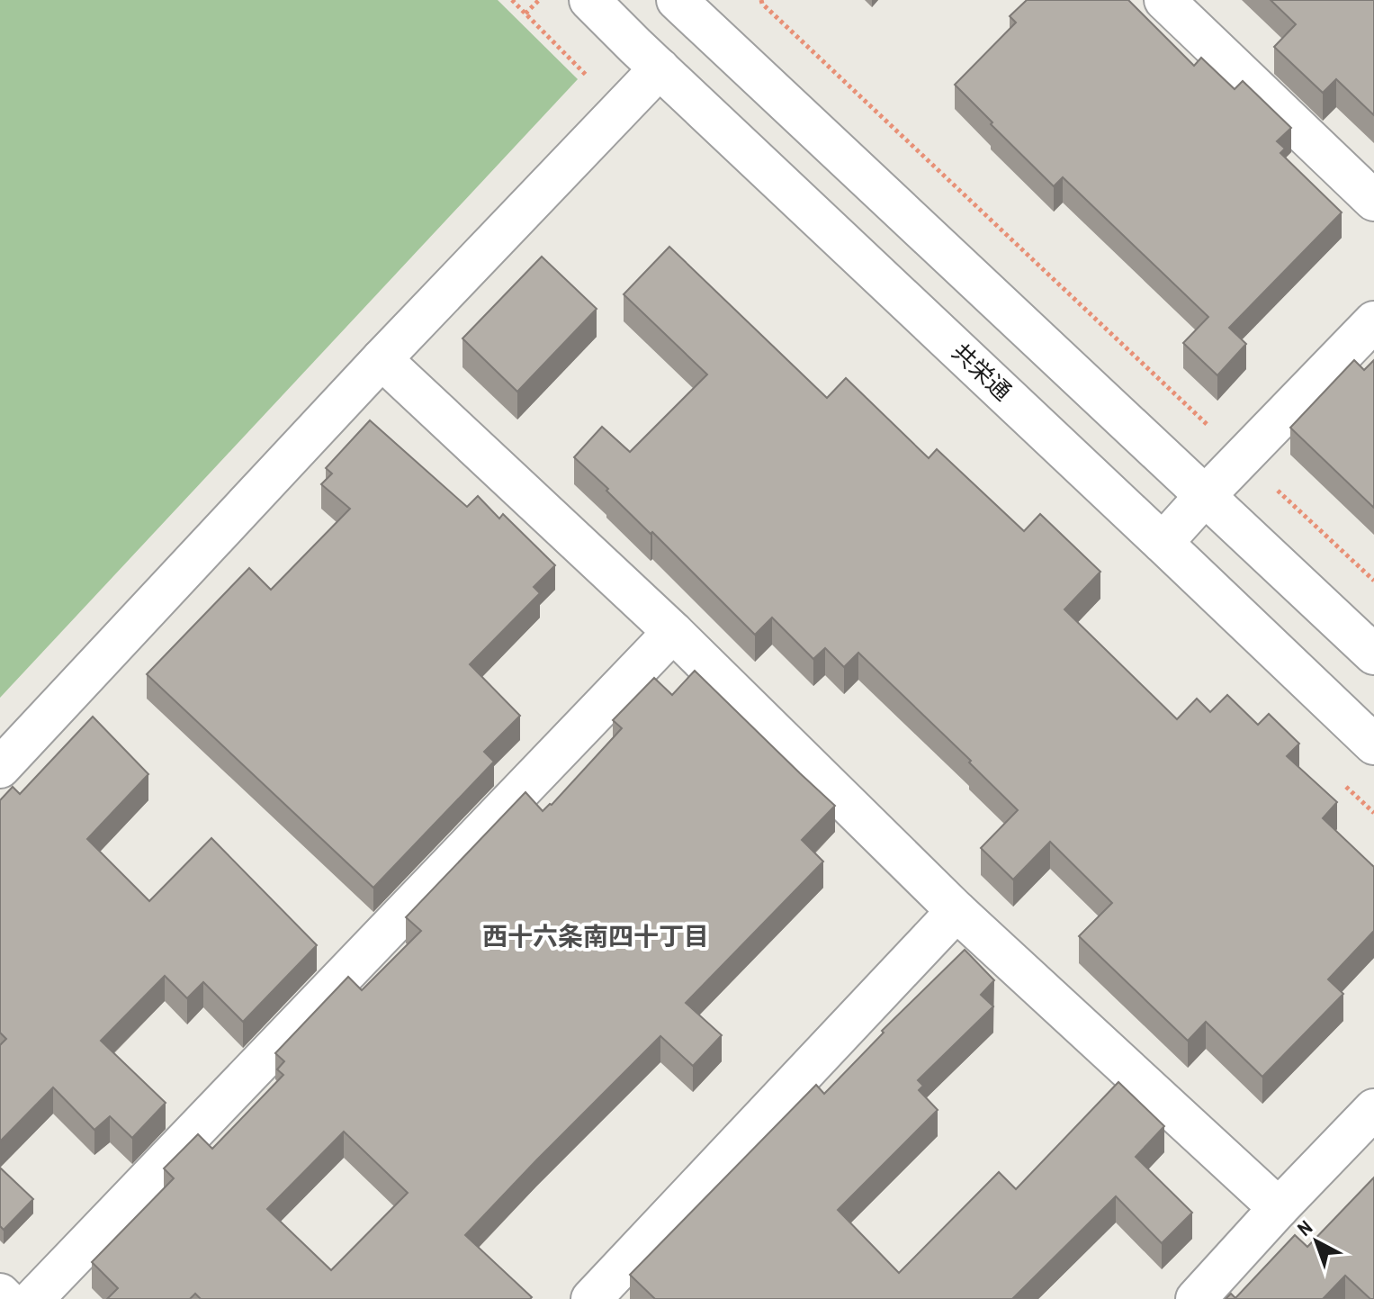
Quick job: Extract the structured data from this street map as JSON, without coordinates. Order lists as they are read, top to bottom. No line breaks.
{"streets":{"street":["共栄通"]},"districts":["西十六条南四十丁目"],"north":"top left"}
